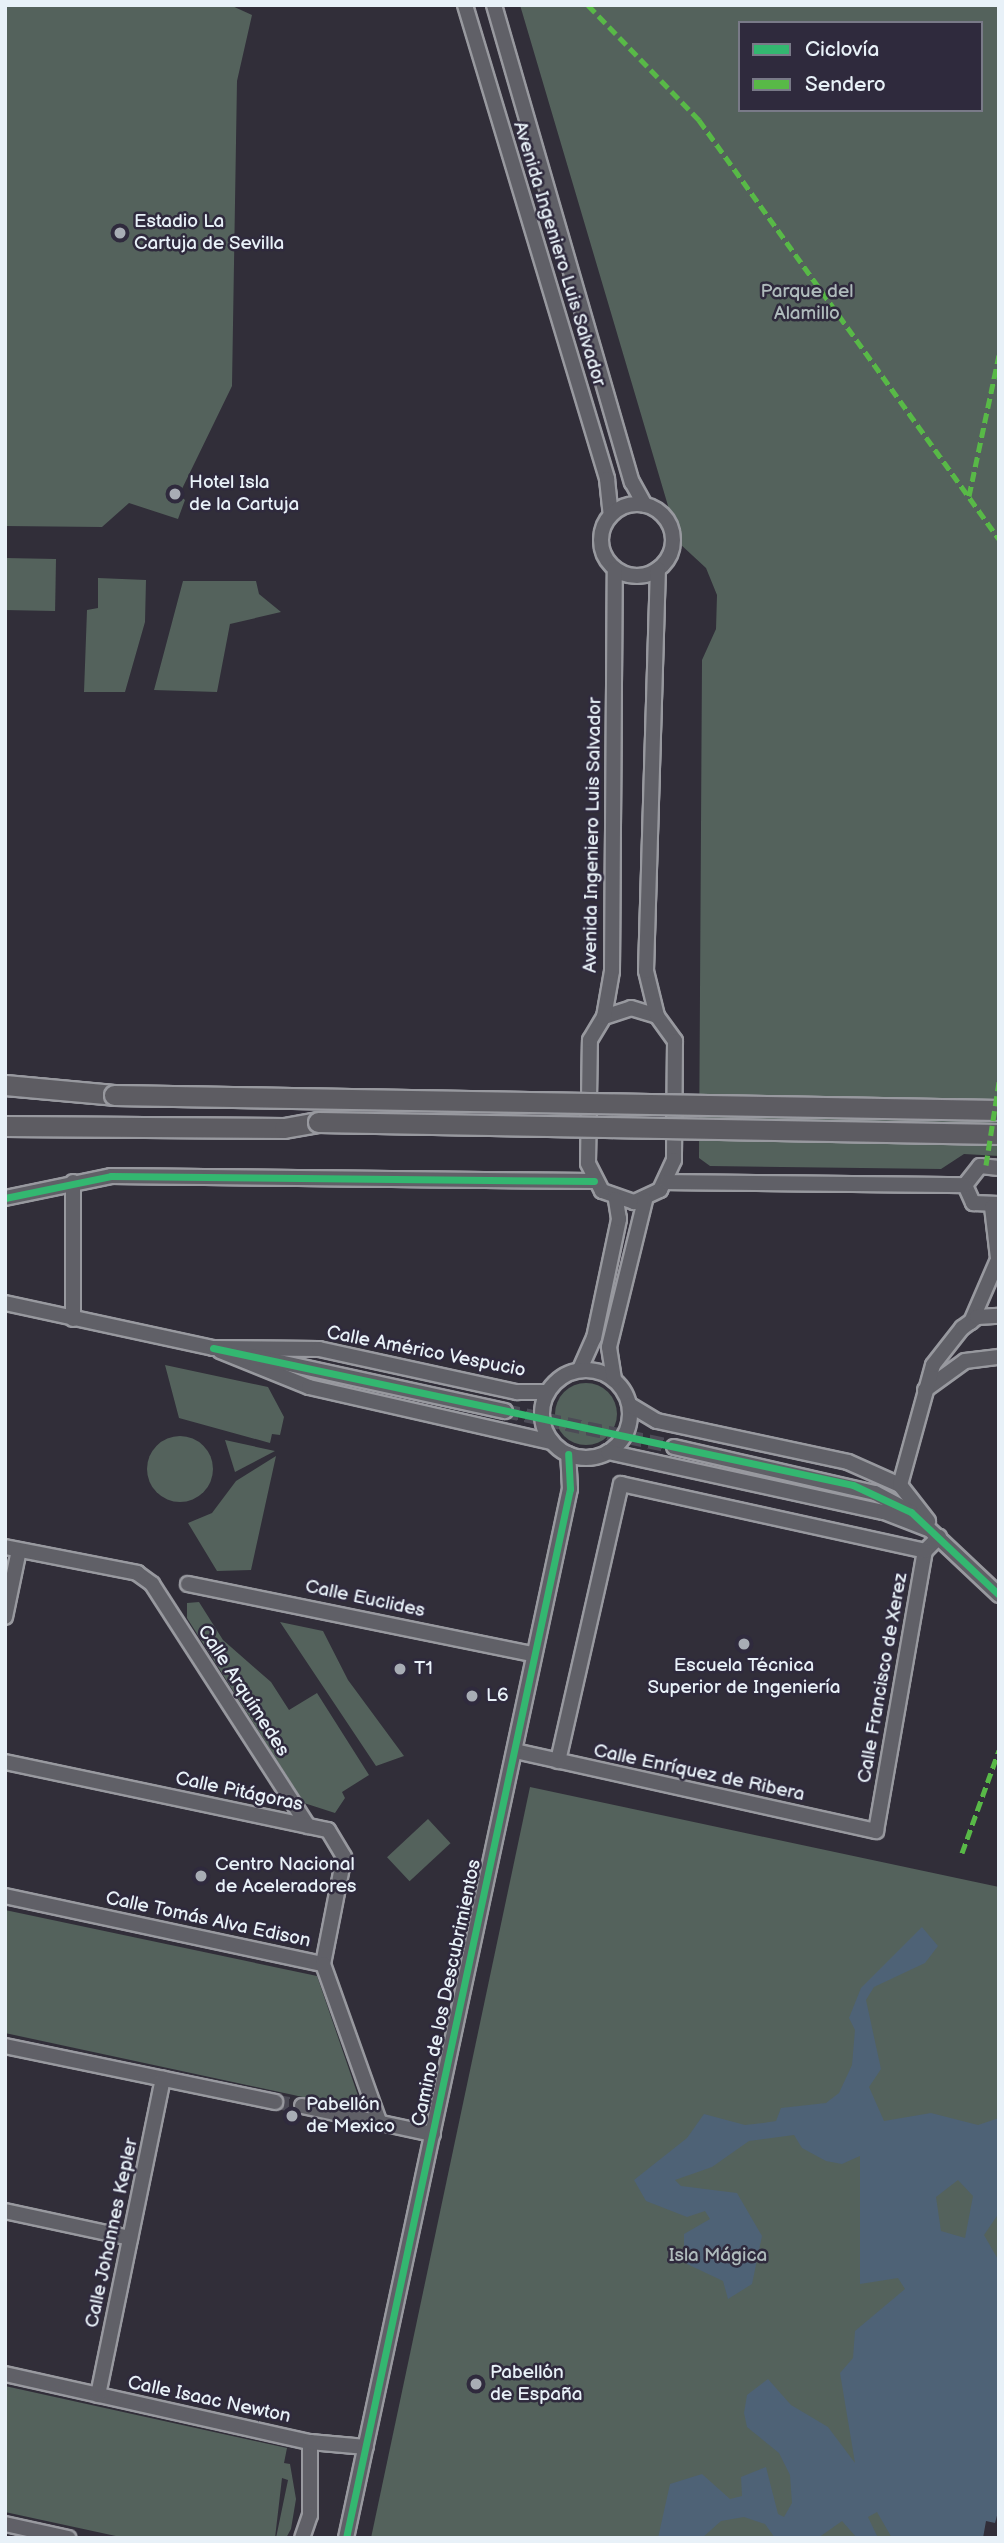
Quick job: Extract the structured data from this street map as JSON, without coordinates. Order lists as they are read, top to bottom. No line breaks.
{"streets":{"street":["Avenida Ingeniero Luis Salvador","Calle Américo Vespucio","Calle Euclides","Calle Francisco de Xerez","Calle Arquímedes","Calle Enríquez de Ribera","Calle Pitágoras","Calle Tomás Alva Edison","Camino de los Descubrimientos","Calle Johannes Kepler","Calle Isaac Newton"]},"crossings":[["Calle Américo Vespucio","Camino de los Descubrimientos"],["Calle Euclides","Camino de los Descubrimientos"],["Calle Francisco de Xerez","Calle Enríquez de Ribera"],["Calle Arquímedes","Calle Pitágoras"],["Calle Enríquez de Ribera","Camino de los Descubrimientos"],["Calle Pitágoras","Calle Tomás Alva Edison"],["Calle Johannes Kepler","Calle Isaac Newton"]],"parks":["Parque del Alamillo","Isla Mágica"],"places":["Estadio La Cartuja de Sevilla","Hotel Isla de la Cartuja","Escuela Técnica Superior de Ingeniería","T1","L6","Centro Nacional de Aceleradores","Pabellón de Mexico","Pabellón de España"],"legend":["Ciclovía","Sendero"]}
